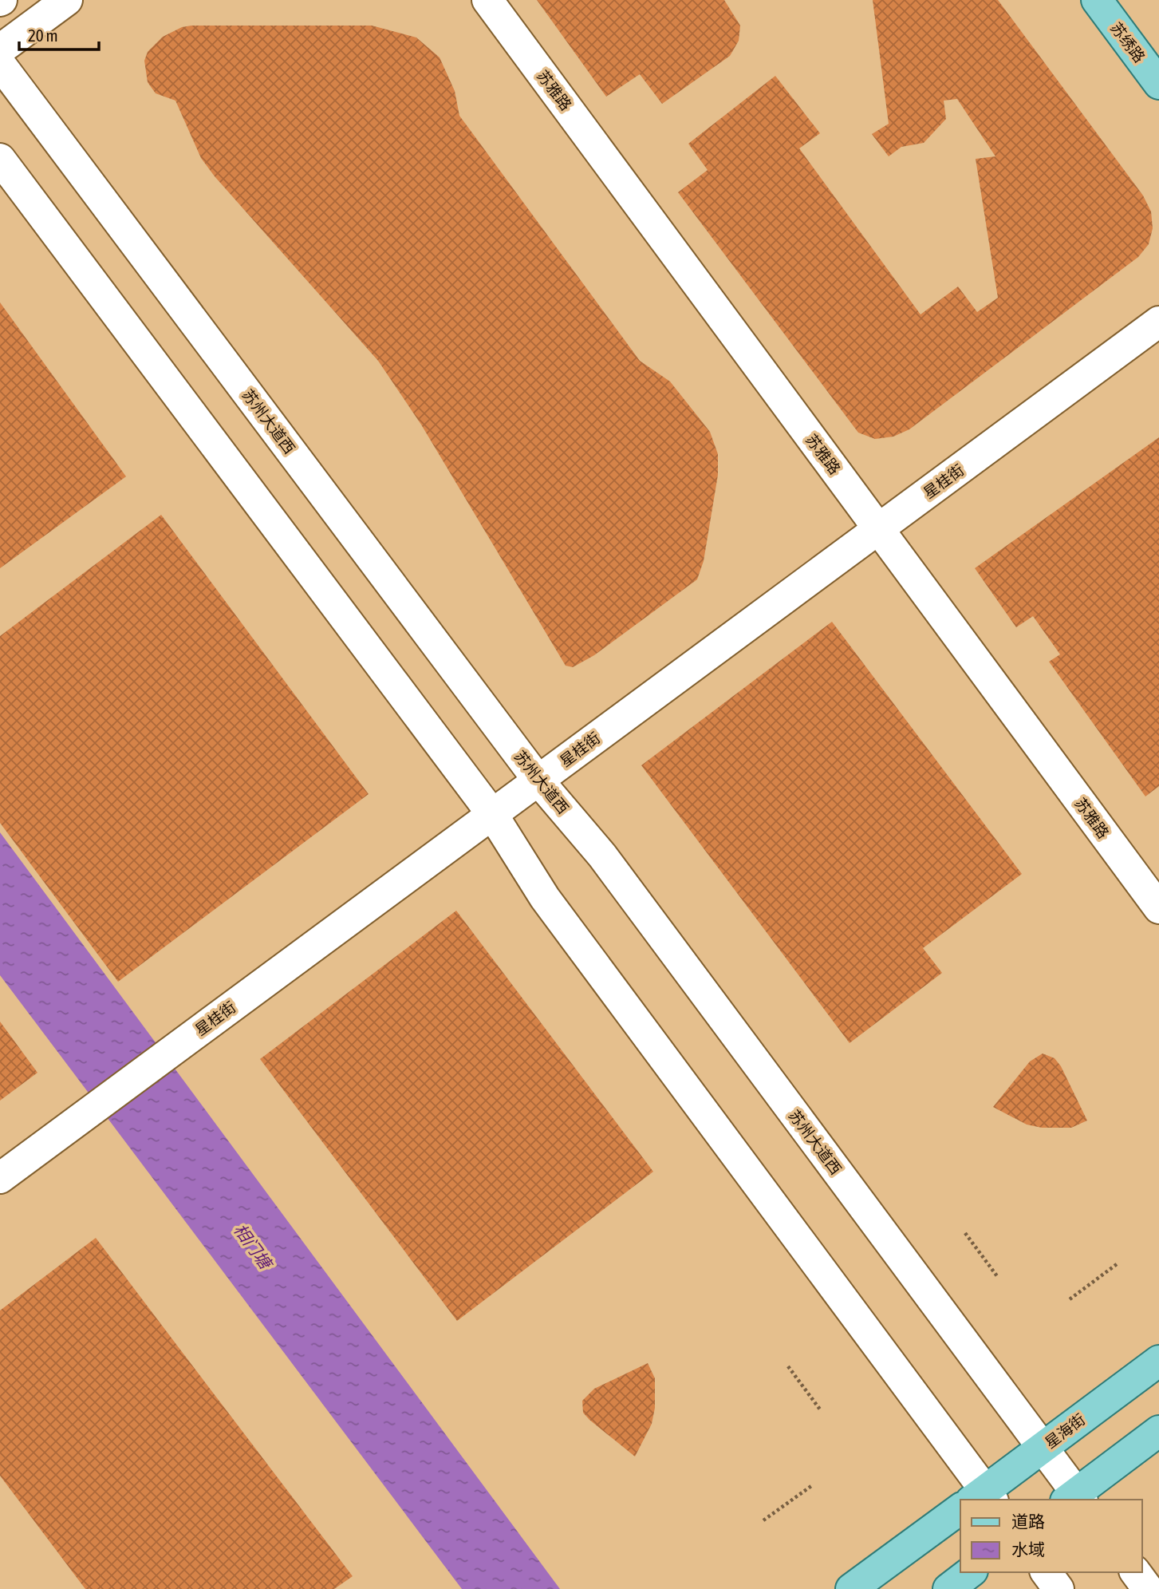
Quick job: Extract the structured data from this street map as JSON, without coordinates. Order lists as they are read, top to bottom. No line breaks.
{"streets":{"main road":["苏绣路","苏雅路","苏州大道西","星桂街","星海街"]},"crossings":[["苏雅路","星桂街"],["苏州大道西","星桂街"],["苏州大道西","星海街"]],"water":["相门塘"],"legend":["道路","水域"],"scale_bar":"20 m"}
